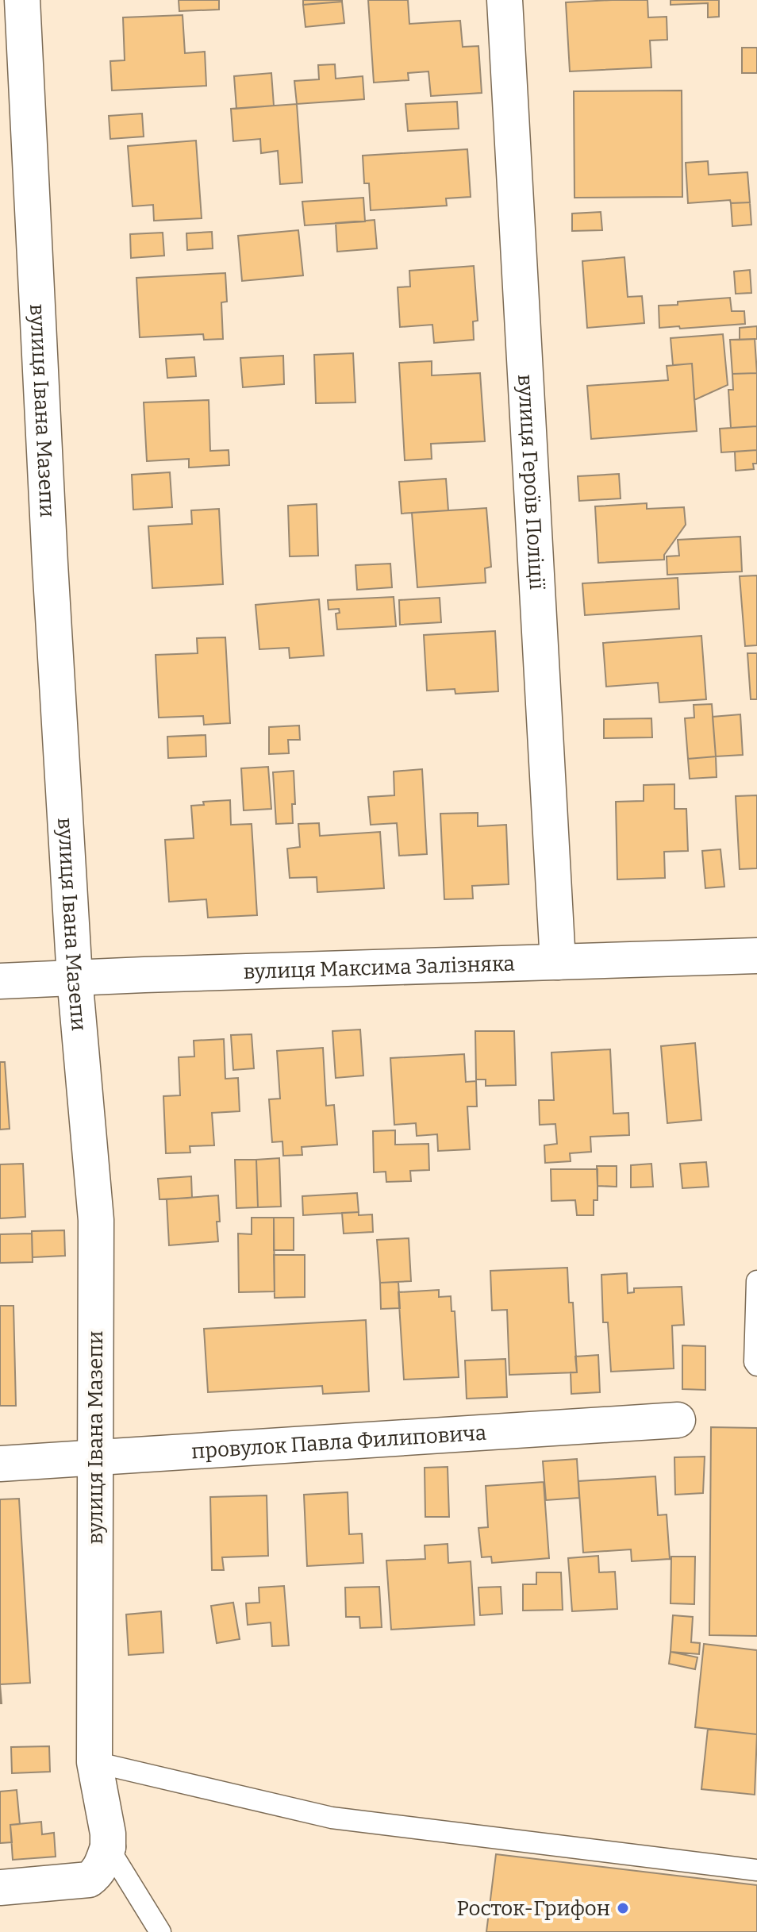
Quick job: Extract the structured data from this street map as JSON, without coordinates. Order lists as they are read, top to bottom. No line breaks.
{"streets":{"street":["вулиця Івана Мазепи","вулиця Героїв Поліції","вулиця Максима Залізняка","провулок Павла Филиповича"]},"crossings":[["вулиця Івана Мазепи","вулиця Максима Залізняка"],["вулиця Івана Мазепи","провулок Павла Филиповича"],["вулиця Героїв Поліції","вулиця Максима Залізняка"]],"places":["Росток-Грифон"]}
